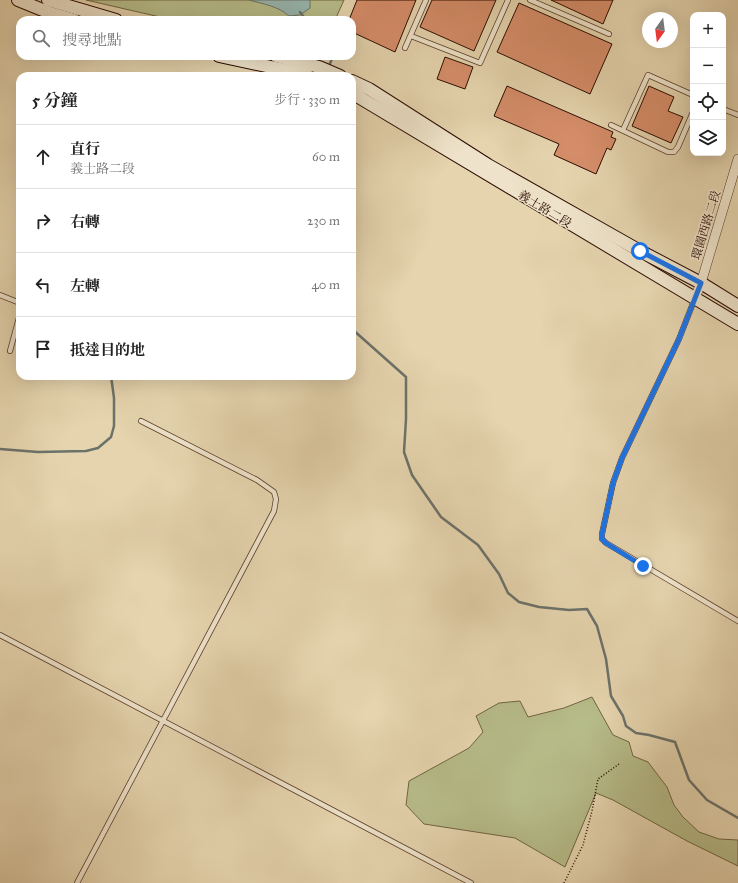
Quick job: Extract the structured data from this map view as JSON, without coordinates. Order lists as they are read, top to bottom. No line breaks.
{"streets":{"street":["義士路二段","環園西路二段"]},"crossings":[["義士路二段","環園西路二段"]],"north":"bottom","page":{"map_buttons":["+","−"],"search":"搜尋地點","heading":["5 分鐘","步行 · 330 m"],"list":[["直行","義士路二段","60 m"],["右轉","230 m"],["左轉","40 m"],"抵達目的地"]}}
